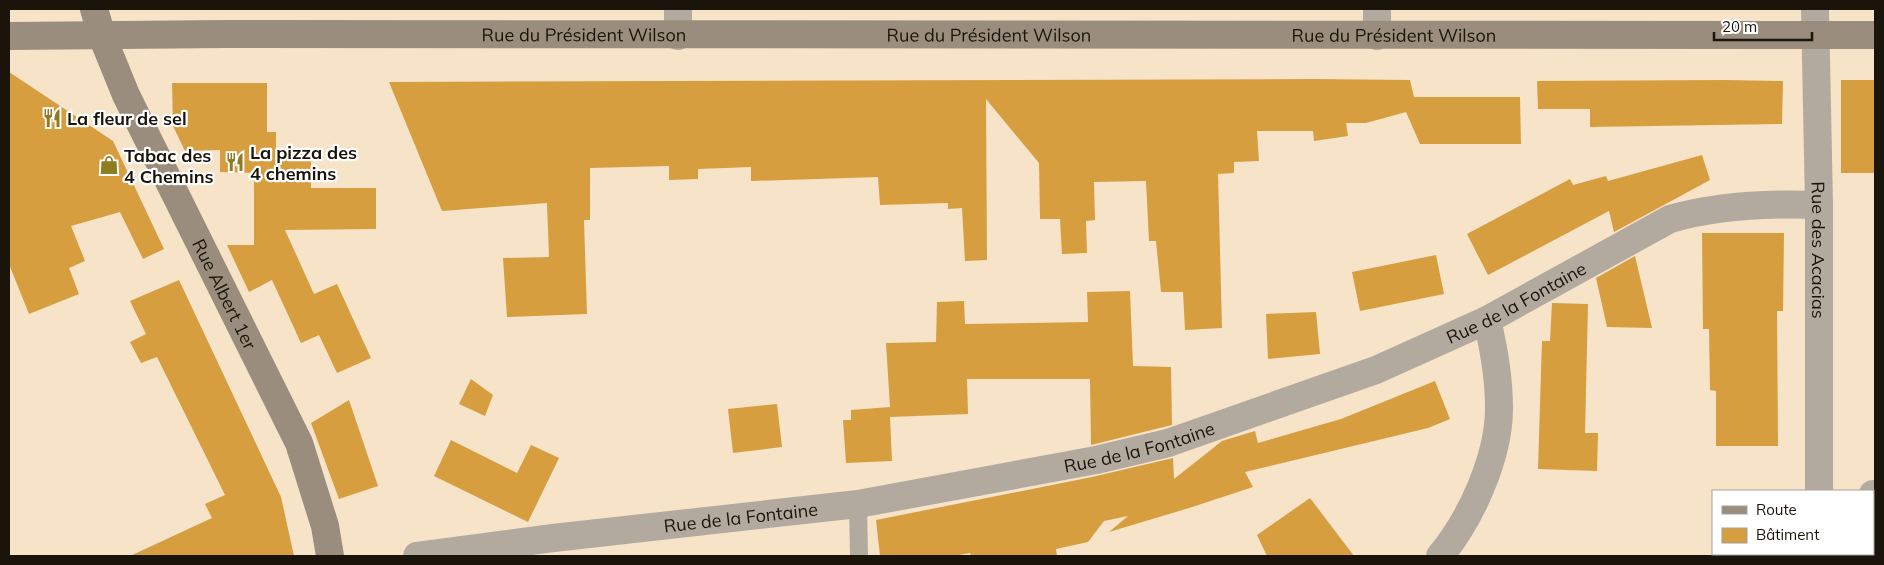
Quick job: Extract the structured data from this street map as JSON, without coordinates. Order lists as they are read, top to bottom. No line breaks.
{"streets":{"main road":["Rue du Président Wilson","Rue Albert 1er"],"street":["Rue des Acacias","Rue de la Fontaine"]},"crossings":[["Rue du Président Wilson","Rue des Acacias"],["Rue du Président Wilson","Rue Albert 1er"],["Rue des Acacias","Rue de la Fontaine"]],"places":{"restaurant":["La fleur de sel","La pizza des 4 chemins"],"shop":["Tabac des 4 Chemins"]},"legend":["Route","Bâtiment"],"scale_bar":"20 m"}
